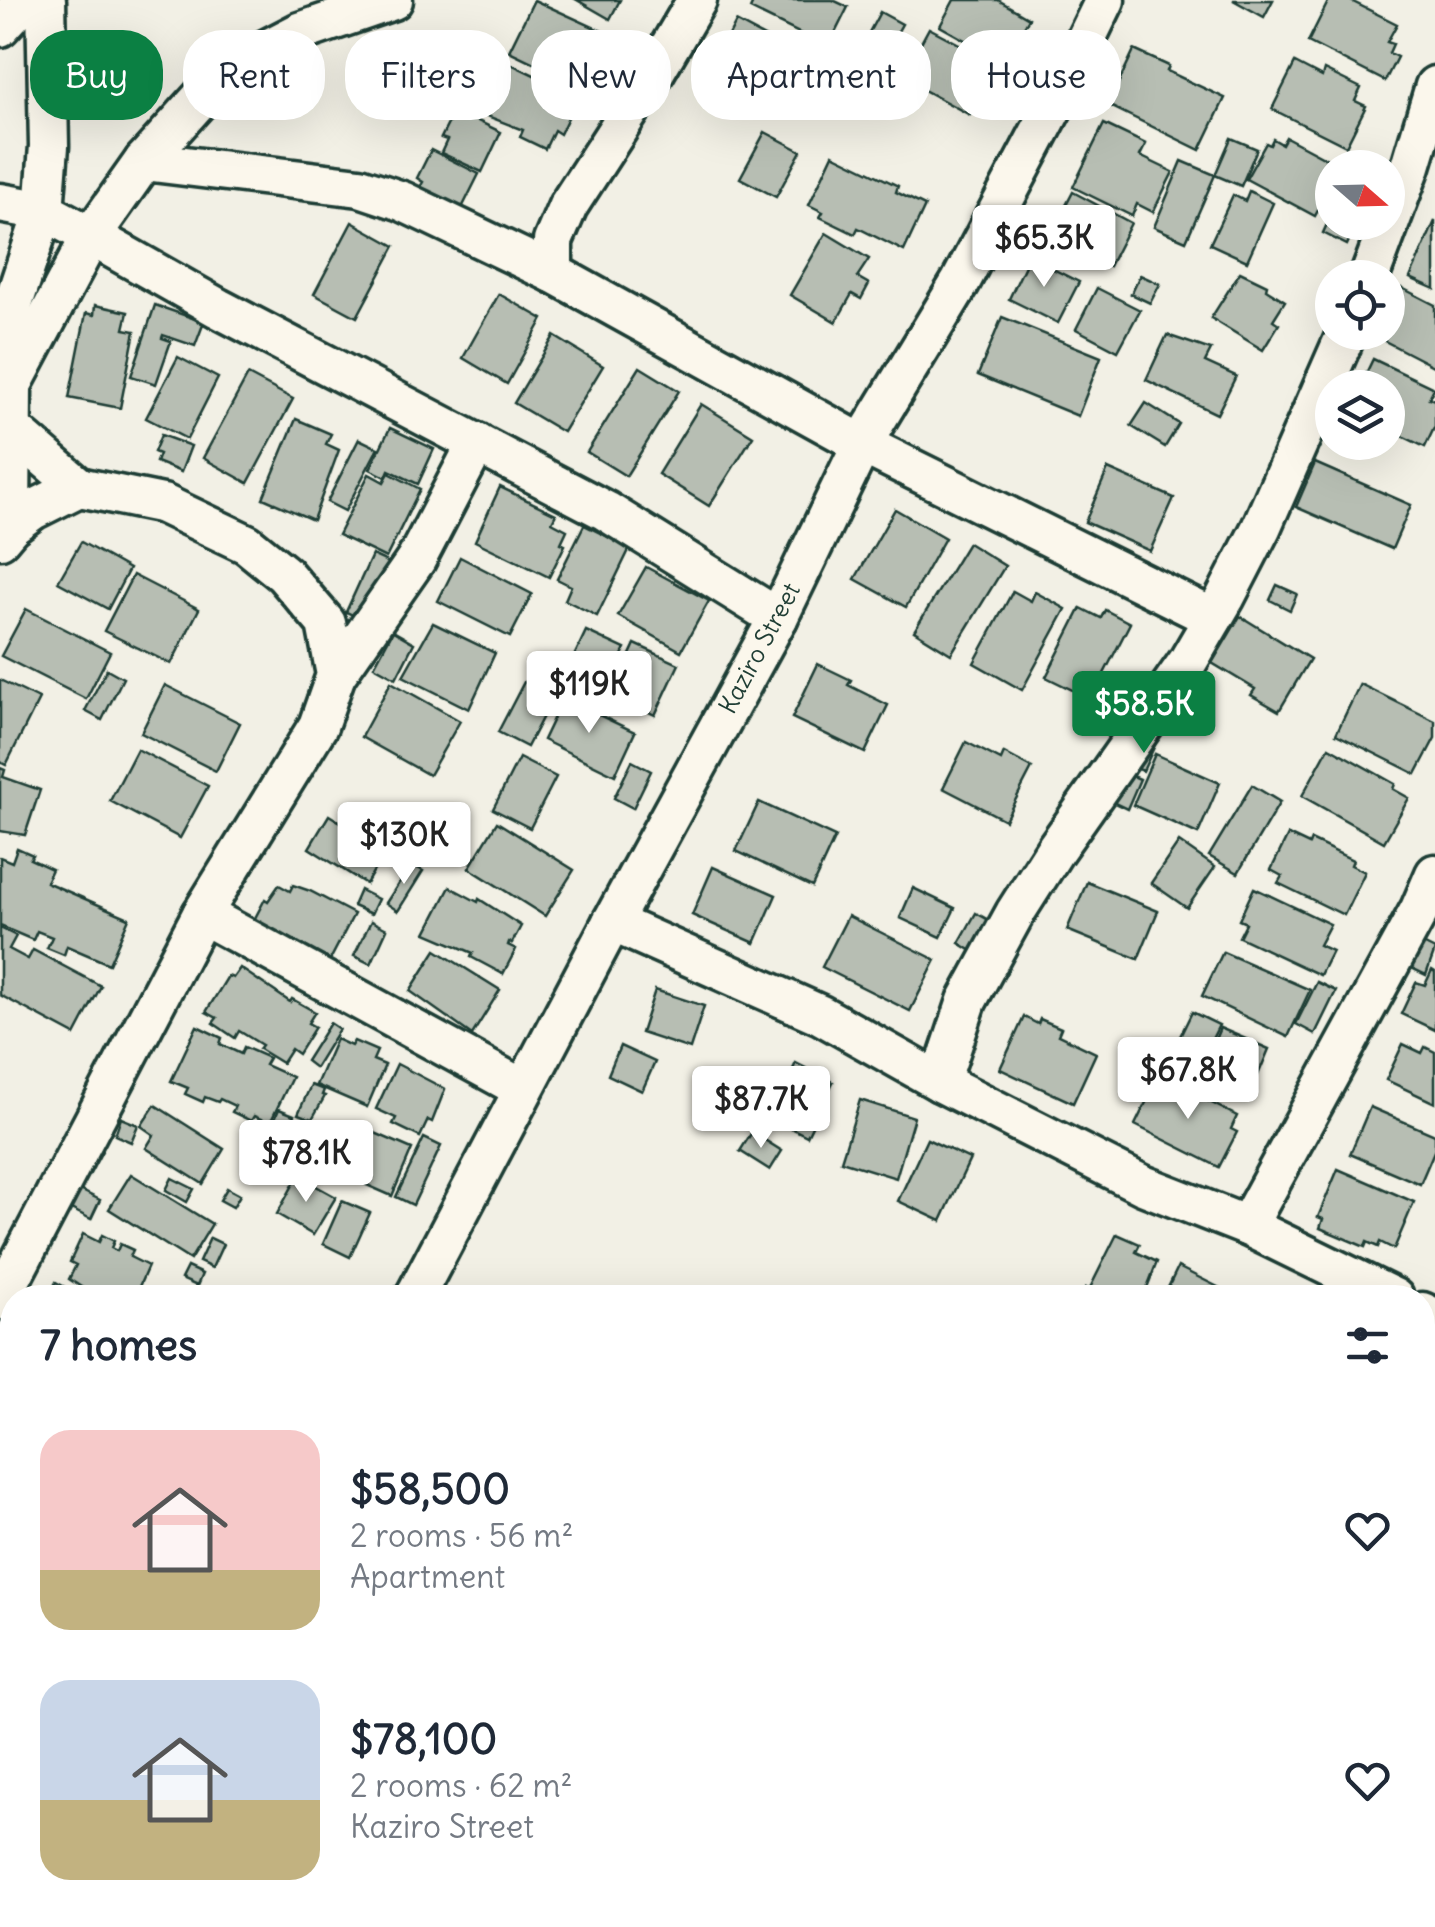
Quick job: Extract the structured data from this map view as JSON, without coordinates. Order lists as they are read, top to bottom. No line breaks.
{"streets":{"street":["Kaziro Street"]},"north":"right","page":{"chip":["Buy","Rent","Filters","New","Apartment","House"],"price":["$65.3K","$119K","$58.5K","$130K","$67.8K","$87.7K","$78.1K"],"heading":"7 homes","list":[{"name":"$58,500","note":"2 rooms · 56 m² · Apartment"},{"name":"$78,100","note":"2 rooms · 62 m² · Kaziro Street"}]}}
